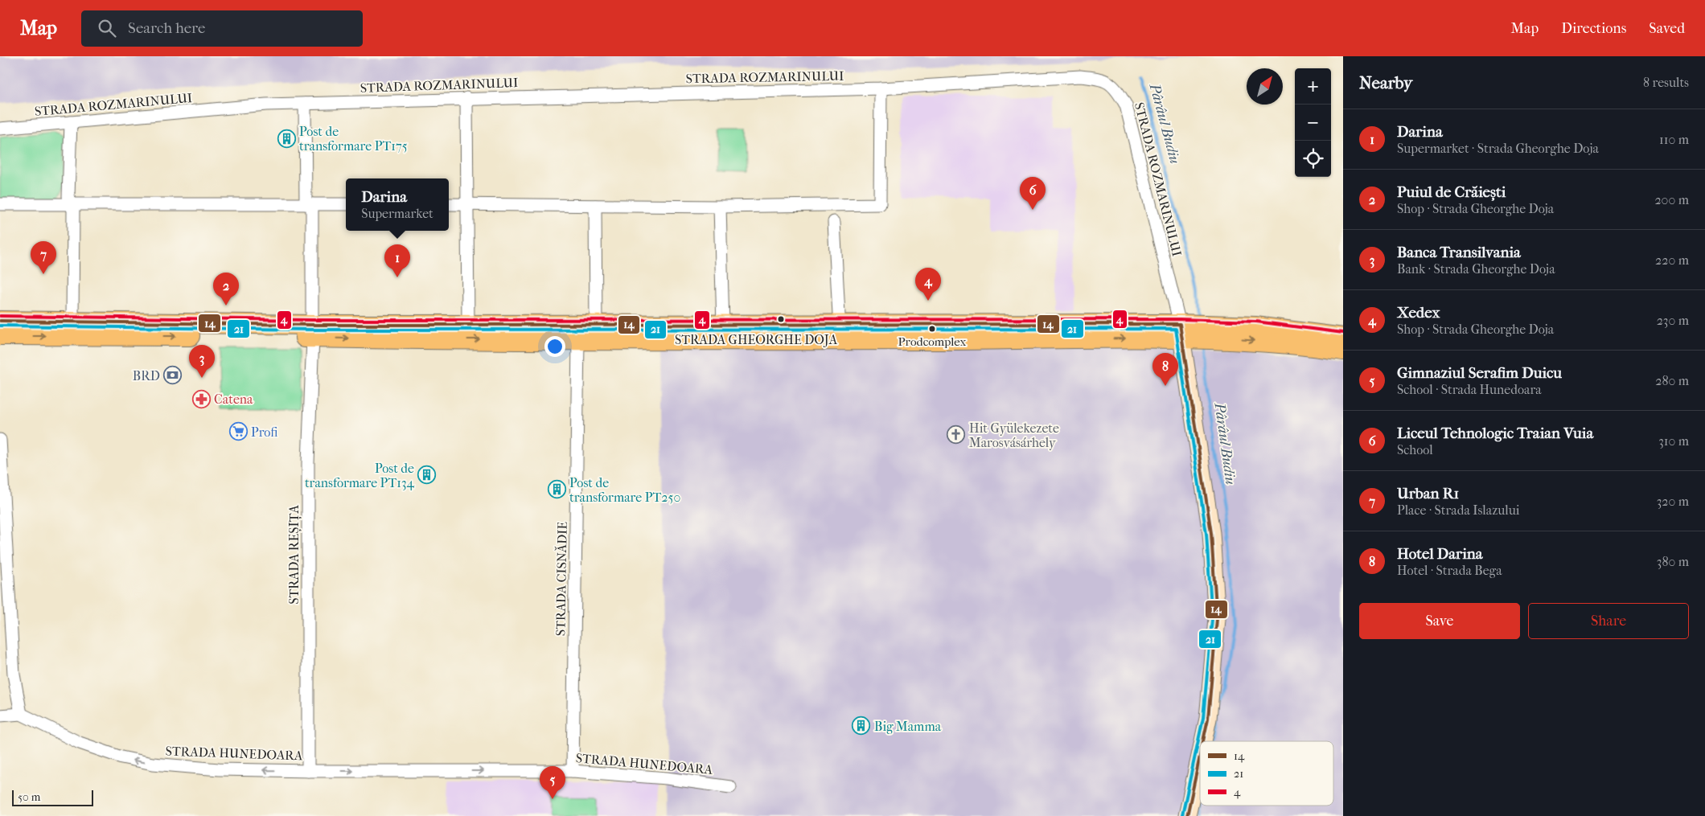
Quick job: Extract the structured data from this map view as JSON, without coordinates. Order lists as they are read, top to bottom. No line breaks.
{"streets":{"main road":["STRADA GHEORGHE DOJA"],"street":["STRADA ROZMARINULUI","STRADA REȘIȚA","STRADA CISNĂDIE","STRADA HUNEDOARA"]},"crossings":[["STRADA ROZMARINULUI","STRADA GHEORGHE DOJA"],["STRADA ROZMARINULUI","STRADA REȘIȚA"],["STRADA GHEORGHE DOJA","STRADA REȘIȚA"],["STRADA GHEORGHE DOJA","STRADA CISNĂDIE"],["STRADA REȘIȚA","STRADA HUNEDOARA"],["STRADA CISNĂDIE","STRADA HUNEDOARA"]],"water":["Pârâul Budiu"],"places":{"building":["Post de transformare PT175","Post de transformare PT134","Post de transformare PT250","Big Mamma"],"other":["Prodcomplex"],"bank":["BRD"],"pharmacy":["Catena"],"supermarket":["Profi"],"church":["Hit Gyülekezete Marosvásárhely"]},"lines":["transit line 4","transit line 14","transit line 21"],"legend":["14","21","4"],"scale_bar":"50 m","north":"top right","page":{"header":"Map","search":"Search here","nav":["Map","Directions","Saved"],"heading":["Nearby","8 results"],"map_buttons":["+","−"],"list":[{"mark":"1","name":"Darina","note":"Supermarket · Strada Gheorghe Doja","value":"110 m"},{"mark":"2","name":"Puiul de Crăiești","note":"Shop · Strada Gheorghe Doja","value":"200 m"},{"mark":"3","name":"Banca Transilvania","note":"Bank · Strada Gheorghe Doja","value":"220 m"},{"mark":"4","name":"Xedex","note":"Shop · Strada Gheorghe Doja","value":"230 m"},{"mark":"5","name":"Gimnaziul Serafim Duicu","note":"School · Strada Hunedoara","value":"280 m"},{"mark":"6","name":"Liceul Tehnologic Traian Vuia","note":"School","value":"310 m"},{"mark":"7","name":"Urban R1","note":"Place · Strada Islazului","value":"320 m"},{"mark":"8","name":"Hotel Darina","note":"Hotel · Strada Bega","value":"380 m"}],"pins":["6","7","1","4","2","3","8","5"],"popup":["Darina","Supermarket"],"buttons":["Save","Share"],"scale":"50 m"}}
